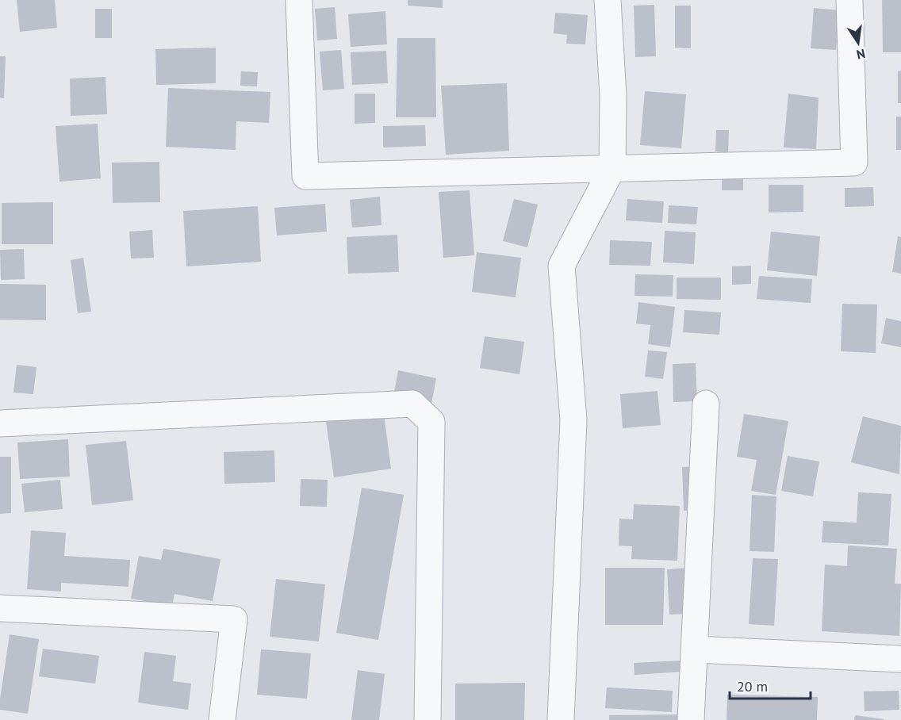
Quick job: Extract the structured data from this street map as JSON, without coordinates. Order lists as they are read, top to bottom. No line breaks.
{"scale_bar":"20 m","north":"bottom"}
